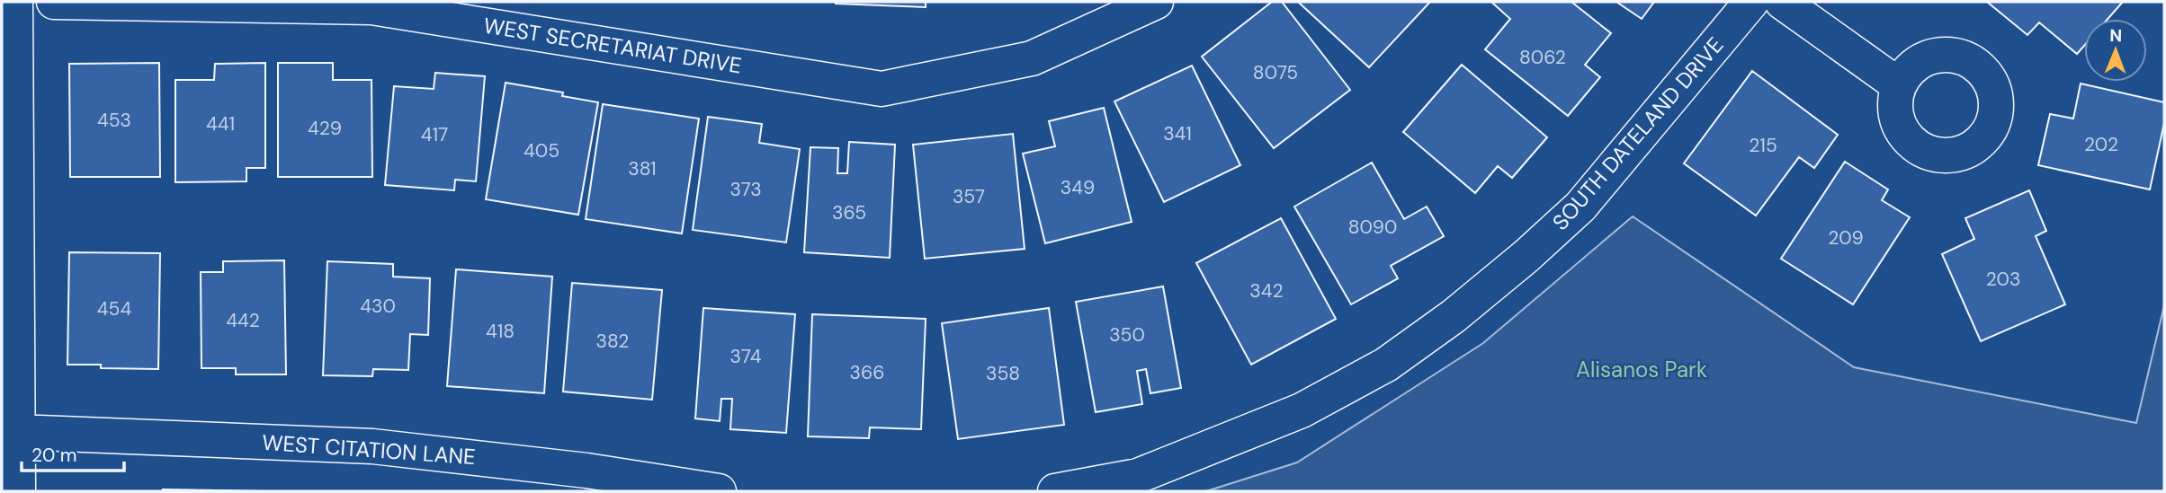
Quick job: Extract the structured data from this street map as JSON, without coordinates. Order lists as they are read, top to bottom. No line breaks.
{"streets":{"street":["WEST SECRETARIAT DRIVE","SOUTH DATELAND DRIVE","WEST CITATION LANE"]},"parks":["Alisanos Park"],"house_numbers":["8062","8075","453","441","429","341","417","202","215","405","381","349","373","357","365","8090","209","203","342","430","454","442","418","350","382","374","366","358"],"scale_bar":"20 m","north":"top"}
